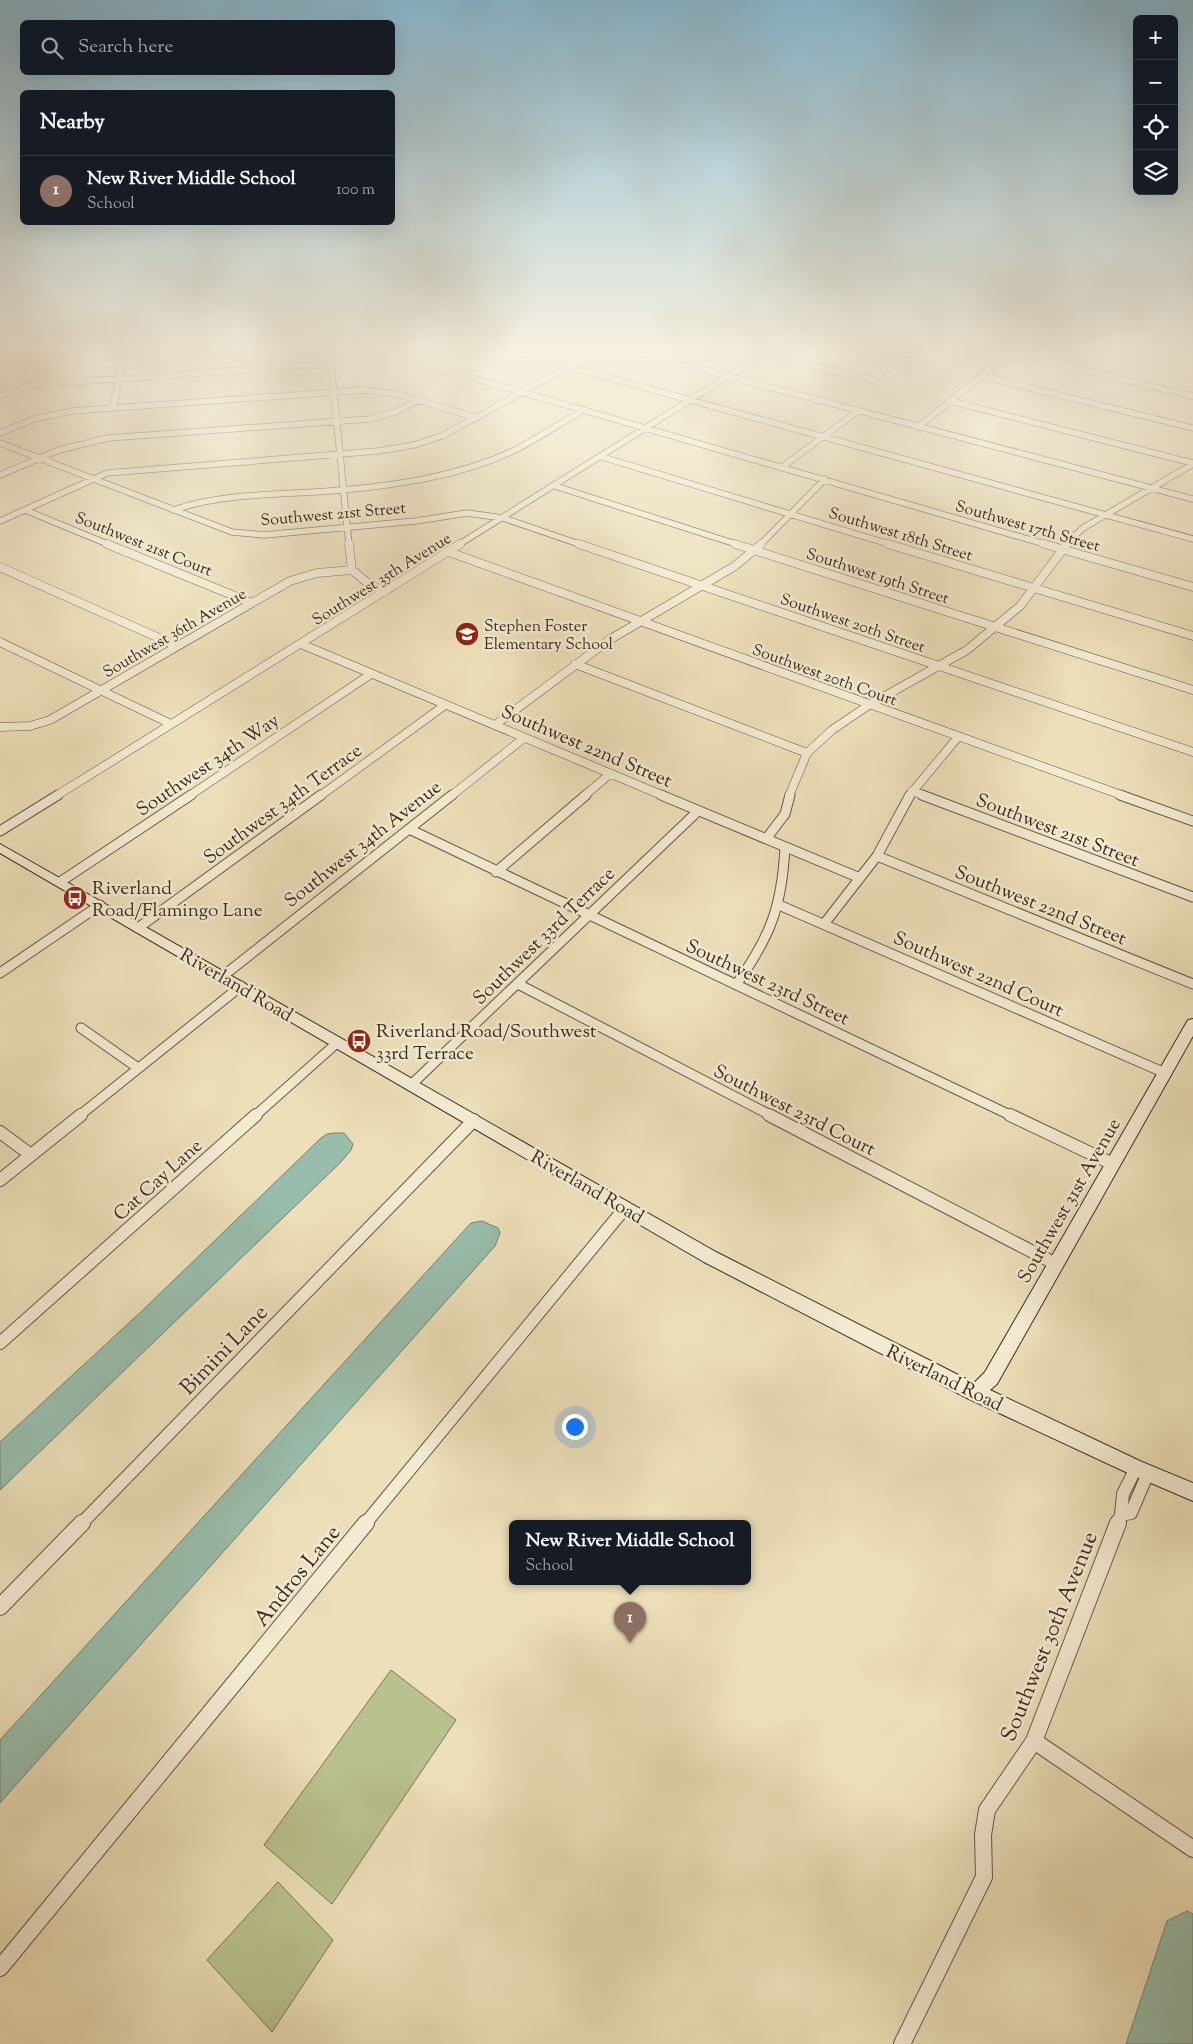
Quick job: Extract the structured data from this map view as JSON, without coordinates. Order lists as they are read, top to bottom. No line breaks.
{"streets":{"street":["Southwest 21st Street","Southwest 17th Street","Southwest 18th Street","Southwest 21st Court","Southwest 19th Street","Southwest 35th Avenue","Southwest 20th Street","Southwest 36th Avenue","Southwest 20th Court","Southwest 22nd Street","Southwest 34th Way","Southwest 34th Terrace","Southwest 34th Avenue","Southwest 33rd Terrace","Southwest 22nd Court","Southwest 23rd Street","Riverland Road","Southwest 23rd Court","Cat Cay Lane","Southwest 31st Avenue","Bimini Lane","Andros Lane","Southwest 30th Avenue"]},"crossings":[["Southwest 21st Street","Southwest 35th Avenue"],["Southwest 21st Street","Southwest 20th Street"],["Southwest 18th Street","Southwest 35th Avenue"],["Southwest 21st Court","Southwest 36th Avenue"],["Southwest 19th Street","Southwest 35th Avenue"],["Southwest 35th Avenue","Southwest 20th Street"],["Southwest 35th Avenue","Southwest 20th Court"],["Southwest 35th Avenue","Southwest 22nd Street"],["Southwest 22nd Street","Southwest 34th Way"],["Southwest 22nd Street","Southwest 34th Terrace"],["Southwest 22nd Street","Southwest 34th Avenue"],["Southwest 22nd Street","Southwest 33rd Terrace"],["Southwest 34th Way","Riverland Road"],["Southwest 34th Terrace","Riverland Road"],["Southwest 34th Avenue","Southwest 23rd Street"],["Southwest 34th Avenue","Riverland Road"],["Southwest 33rd Terrace","Southwest 23rd Street"],["Southwest 33rd Terrace","Riverland Road"],["Southwest 33rd Terrace","Southwest 23rd Court"],["Southwest 22nd Court","Southwest 31st Avenue"],["Southwest 23rd Street","Southwest 31st Avenue"],["Riverland Road","Cat Cay Lane"],["Riverland Road","Southwest 31st Avenue"],["Riverland Road","Bimini Lane"],["Riverland Road","Andros Lane"],["Riverland Road","Southwest 30th Avenue"],["Southwest 23rd Court","Southwest 31st Avenue"]],"places":{"school or university":["Stephen Foster Elementary School"],"bus stop":["Riverland Road/Flamingo Lane","Riverland Road/Southwest 33rd Terrace"]},"page":{"map_buttons":["+","−"],"search":"Search here","heading":"Nearby","list":[{"mark":"1","name":"New River Middle School","note":"School","value":"100 m"}],"popup":["New River Middle School","School"],"pins":"1"}}
